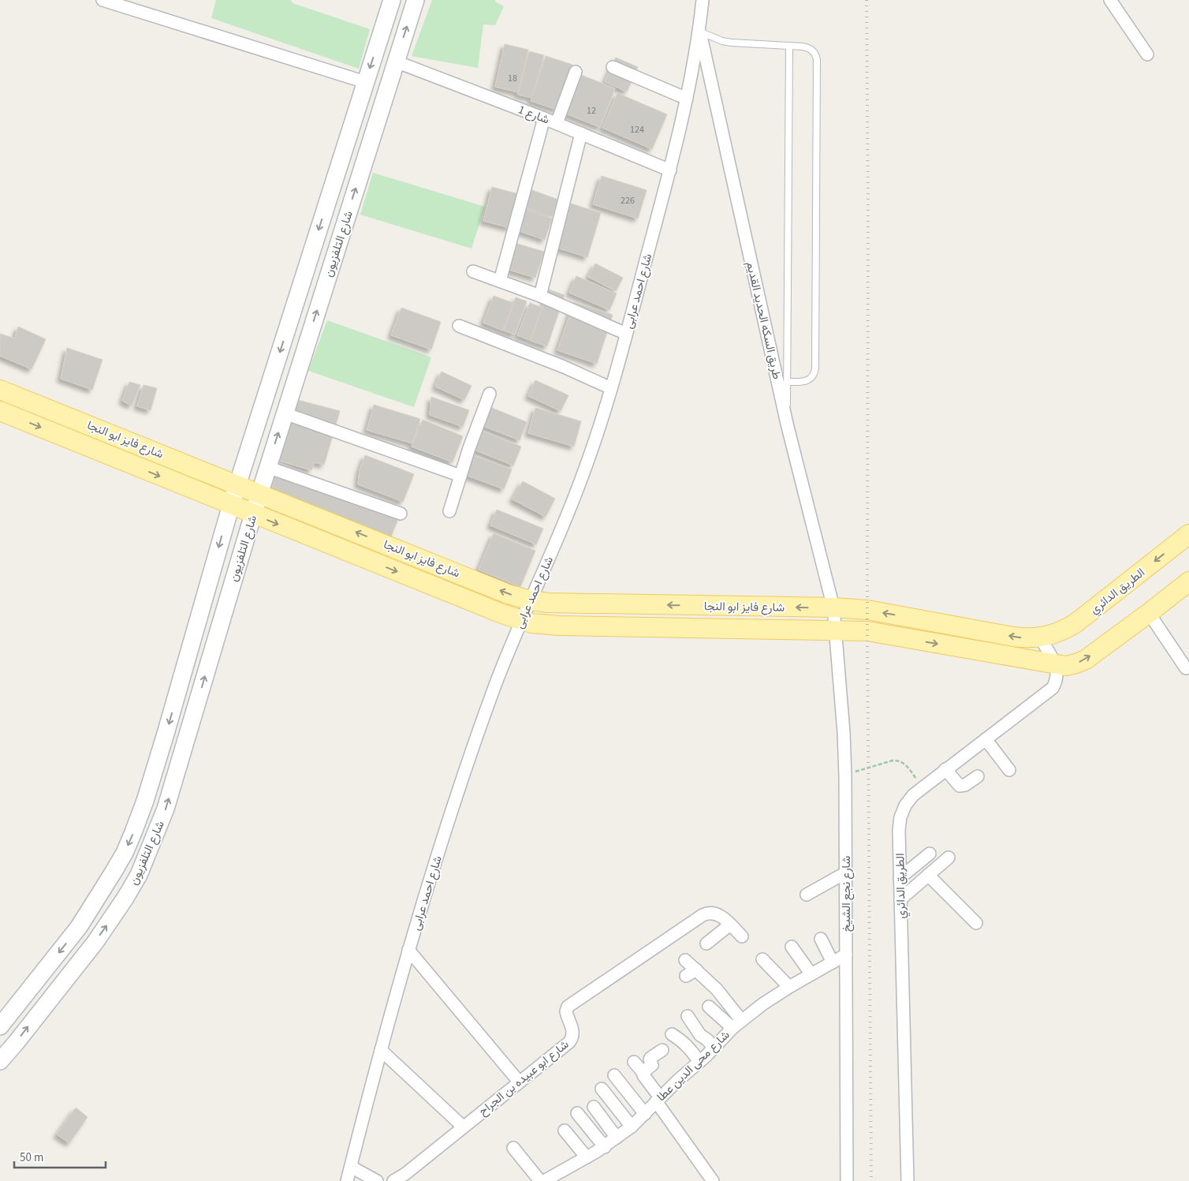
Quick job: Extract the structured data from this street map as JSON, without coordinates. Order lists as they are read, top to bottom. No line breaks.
{"streets":{"main road":["شارع فايز ابو النجا","الطريق الدائري"],"street":["شارع 1","شارع التلفزيون","شارع احمد عرابى","طريق السكه الحديد القديم","شارع نجع الشيخ","شارع محى الدين عطا","شارع ابو عبيده بن الجراح"]},"crossings":[["شارع 1","شارع التلفزيون"],["شارع 1","شارع احمد عرابى"],["شارع التلفزيون","شارع فايز ابو النجا"],["شارع احمد عرابى","طريق السكه الحديد القديم"],["شارع احمد عرابى","شارع فايز ابو النجا"],["طريق السكه الحديد القديم","شارع فايز ابو النجا"],["طريق السكه الحديد القديم","شارع نجع الشيخ"],["شارع فايز ابو النجا","الطريق الدائري"],["شارع فايز ابو النجا","شارع نجع الشيخ"],["شارع نجع الشيخ","شارع محى الدين عطا"]],"house_numbers":["18","12","124","226"],"scale_bar":"50 m"}
